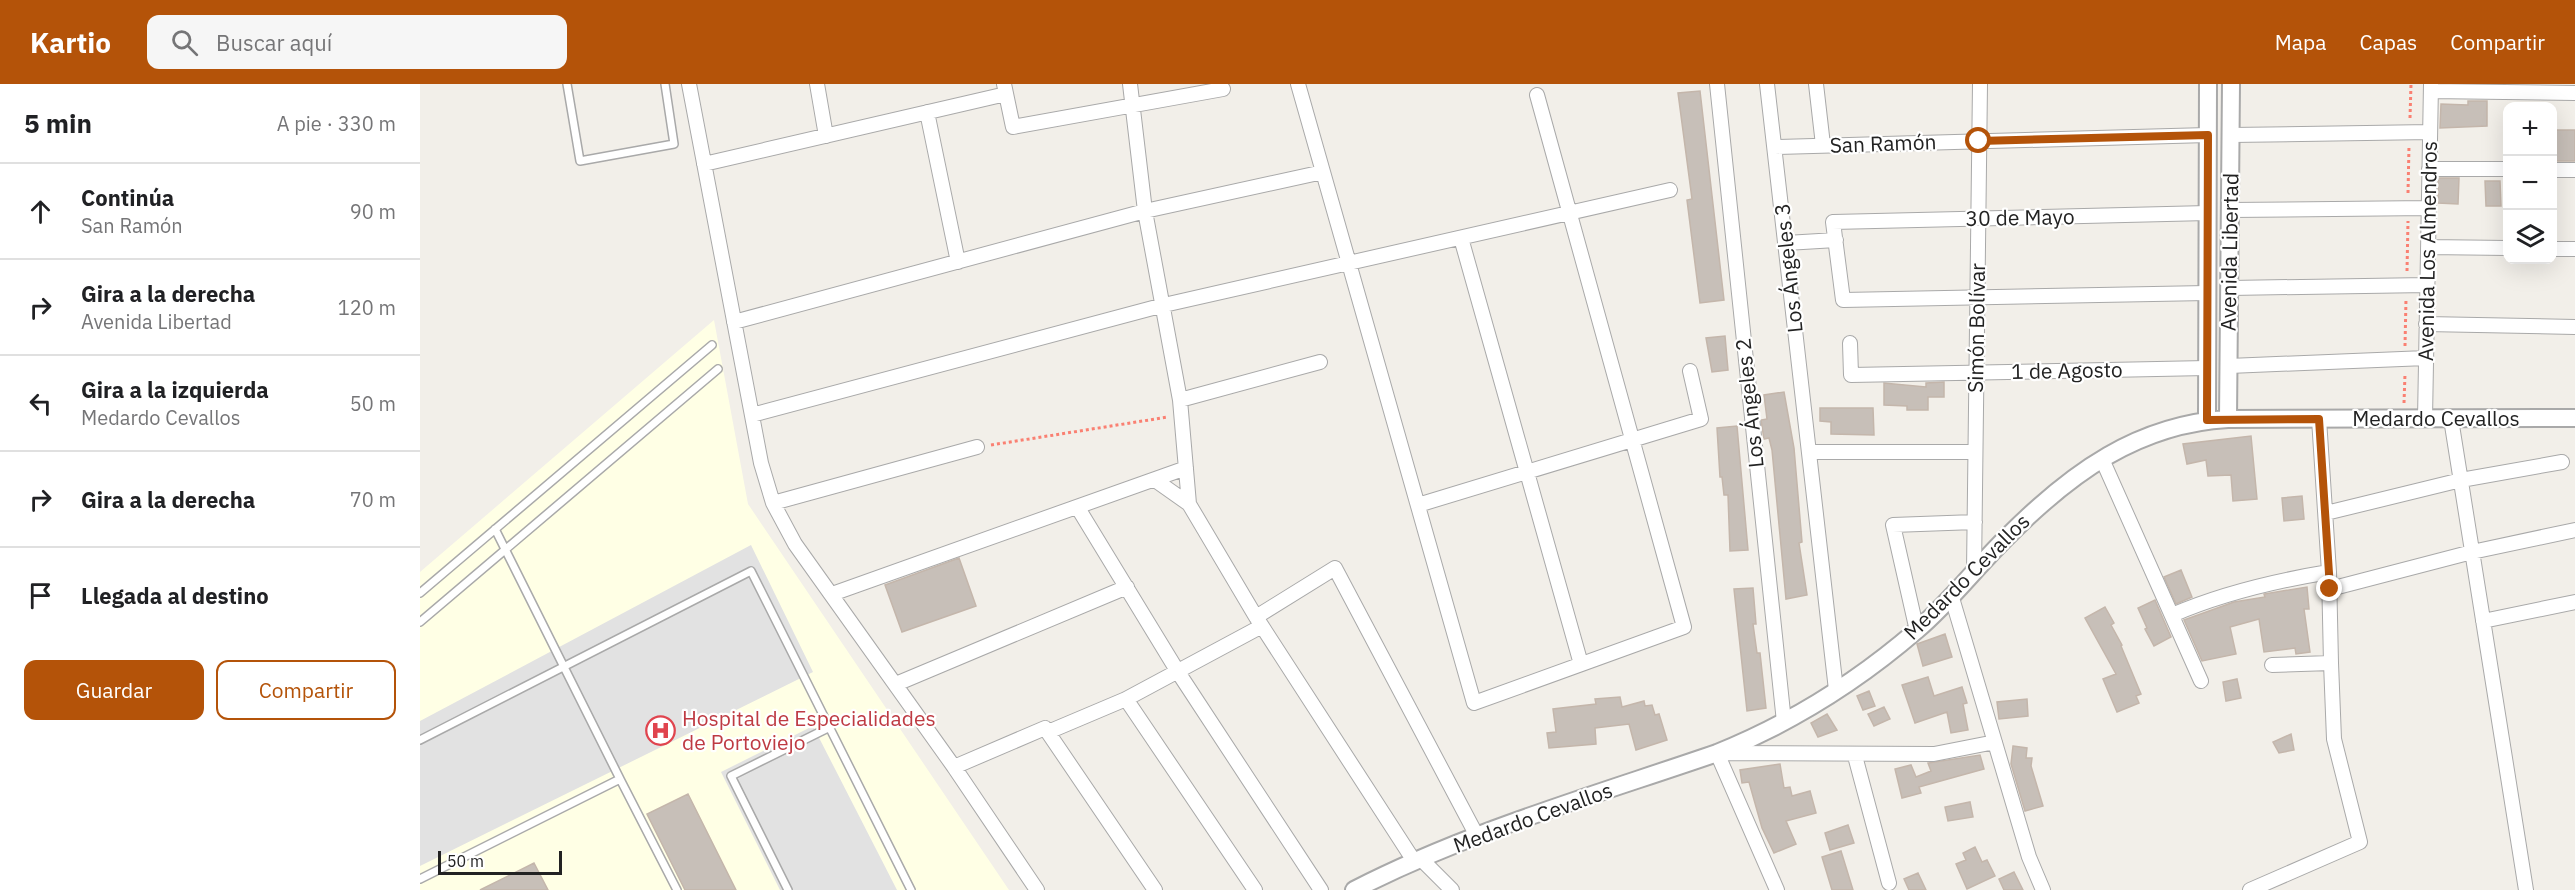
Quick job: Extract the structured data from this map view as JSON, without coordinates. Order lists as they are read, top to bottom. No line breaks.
{"streets":{"street":["San Ramón","30 de Mayo","Avenida Los Almendros","Avenida Libertad","Los Ángeles 3","Simón Bolívar","1 de Agosto","Los Ángeles 2","Medardo Cevallos"]},"crossings":[["San Ramón","Avenida Libertad"],["San Ramón","Los Ángeles 3"],["San Ramón","Simón Bolívar"],["30 de Mayo","Avenida Libertad"],["30 de Mayo","Simón Bolívar"],["Avenida Los Almendros","Medardo Cevallos"],["Avenida Libertad","1 de Agosto"],["Avenida Libertad","Medardo Cevallos"],["Los Ángeles 3","Medardo Cevallos"],["Simón Bolívar","1 de Agosto"],["Simón Bolívar","Medardo Cevallos"],["Los Ángeles 2","Medardo Cevallos"]],"places":{"hospital":["Hospital de Especialidades de Portoviejo"]},"scale_bar":"50 m","page":{"header":"Kartio","search":"Buscar aquí","nav":["Mapa","Capas","Compartir"],"heading":["5 min","A pie · 330 m"],"map_buttons":["+","−"],"list":[["Continúa","San Ramón","90 m"],["Gira a la derecha","Avenida Libertad","120 m"],["Gira a la izquierda","Medardo Cevallos","50 m"],["Gira a la derecha","70 m"],"Llegada al destino"],"buttons":["Guardar","Compartir"],"scale":"50 m"}}
